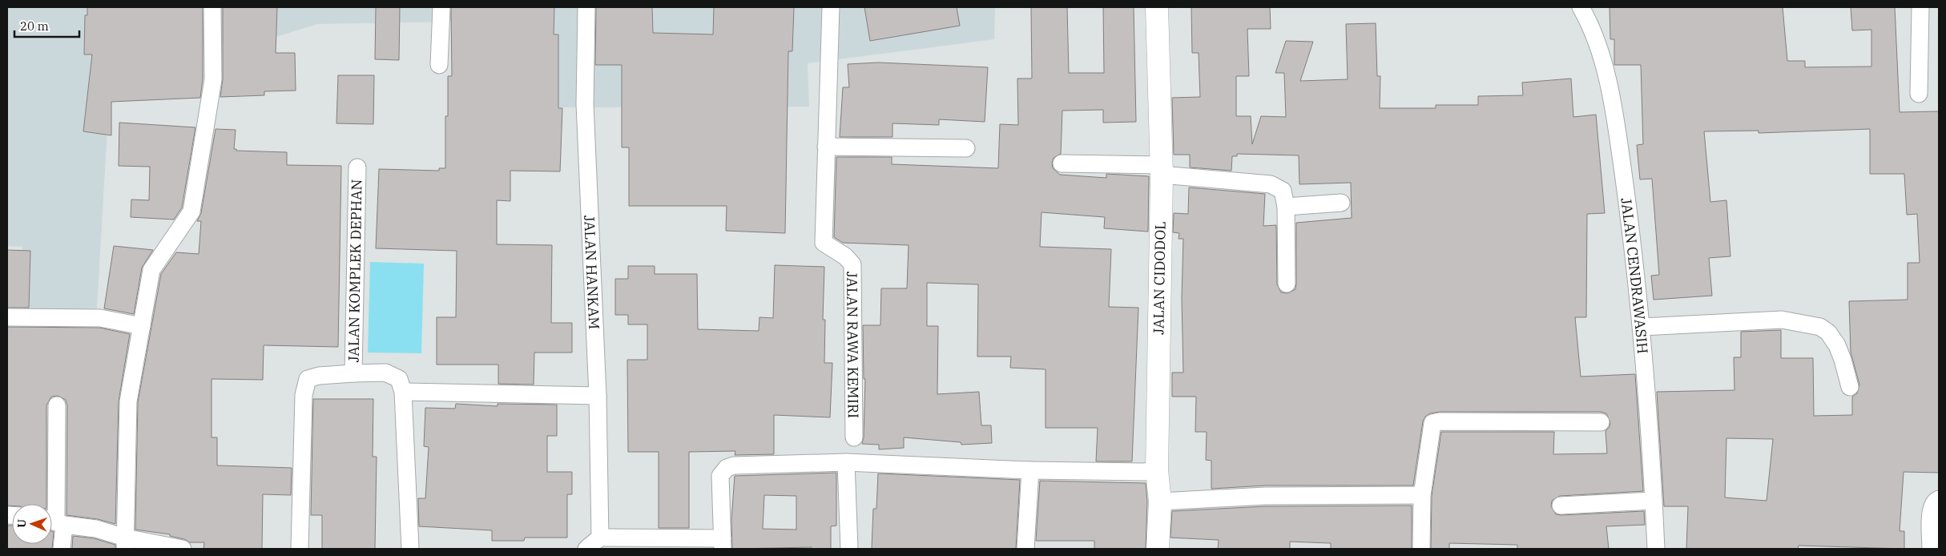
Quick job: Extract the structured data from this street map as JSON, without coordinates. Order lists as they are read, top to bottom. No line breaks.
{"streets":{"street":["JALAN KOMPLEK DEPHAN","JALAN HANKAM","JALAN CENDRAWASIH","JALAN CIDODOL","JALAN RAWA KEMIRI"]},"scale_bar":"20 m","north":"left"}
